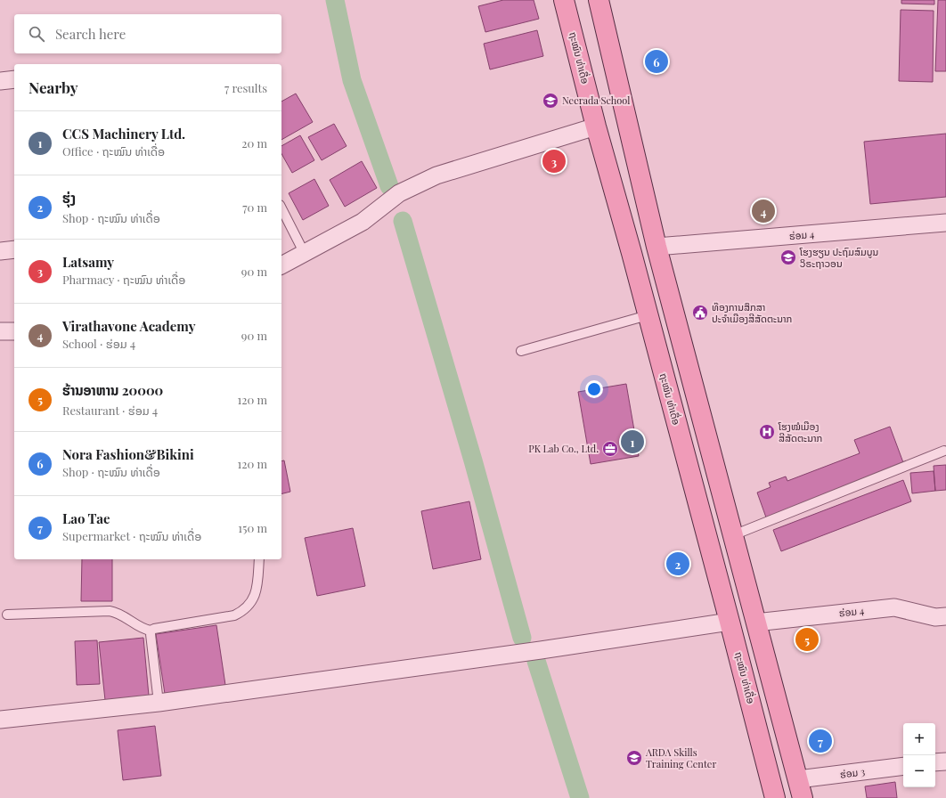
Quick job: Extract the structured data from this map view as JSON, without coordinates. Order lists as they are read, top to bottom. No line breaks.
{"streets":{"main road":["ຖະໝົນ ທ່າເດື່ອ"],"street":["ຮ່ອມ 4","ຮ່ອມ 3"]},"places":{"school or university":["Neerada School","ໂຮງຮຽນ ປະຖົມສົມບູນ ວິຣະຖາວອນ","ARDA Skills Training Center"],"public building":["ທ໊ອງການສຶກສາ ປະຈໍາເມືອງສີສັດຕະນາກ"],"hospital":["ໂຮງໝໍເມືອງ ສີສັດຕະນາກ"],"office":["PK Lab Co., Ltd."]},"page":{"search":"Search here","pins":["6","3","4","1","2","5","7"],"heading":["Nearby","7 results"],"list":[{"mark":"1","name":"CCS Machinery Ltd.","note":"Office · ຖະໝົນ ທ່າເດື່ອ","value":"20 m"},{"mark":"2","name":"ຮຸ່ງ","note":"Shop · ຖະໝົນ ທ່າເດື່ອ","value":"70 m"},{"mark":"3","name":"Latsamy","note":"Pharmacy · ຖະໝົນ ທ່າເດື່ອ","value":"90 m"},{"mark":"4","name":"Virathavone Academy","note":"School · ຮ່ອມ 4","value":"90 m"},{"mark":"5","name":"ຮ້ານອາຫານ 20000","note":"Restaurant · ຮ່ອມ 4","value":"120 m"},{"mark":"6","name":"Nora Fashion&Bikini","note":"Shop · ຖະໝົນ ທ່າເດື່ອ","value":"120 m"},{"mark":"7","name":"Lao Tae","note":"Supermarket · ຖະໝົນ ທ່າເດື່ອ","value":"150 m"}],"map_buttons":["+","−"]}}
